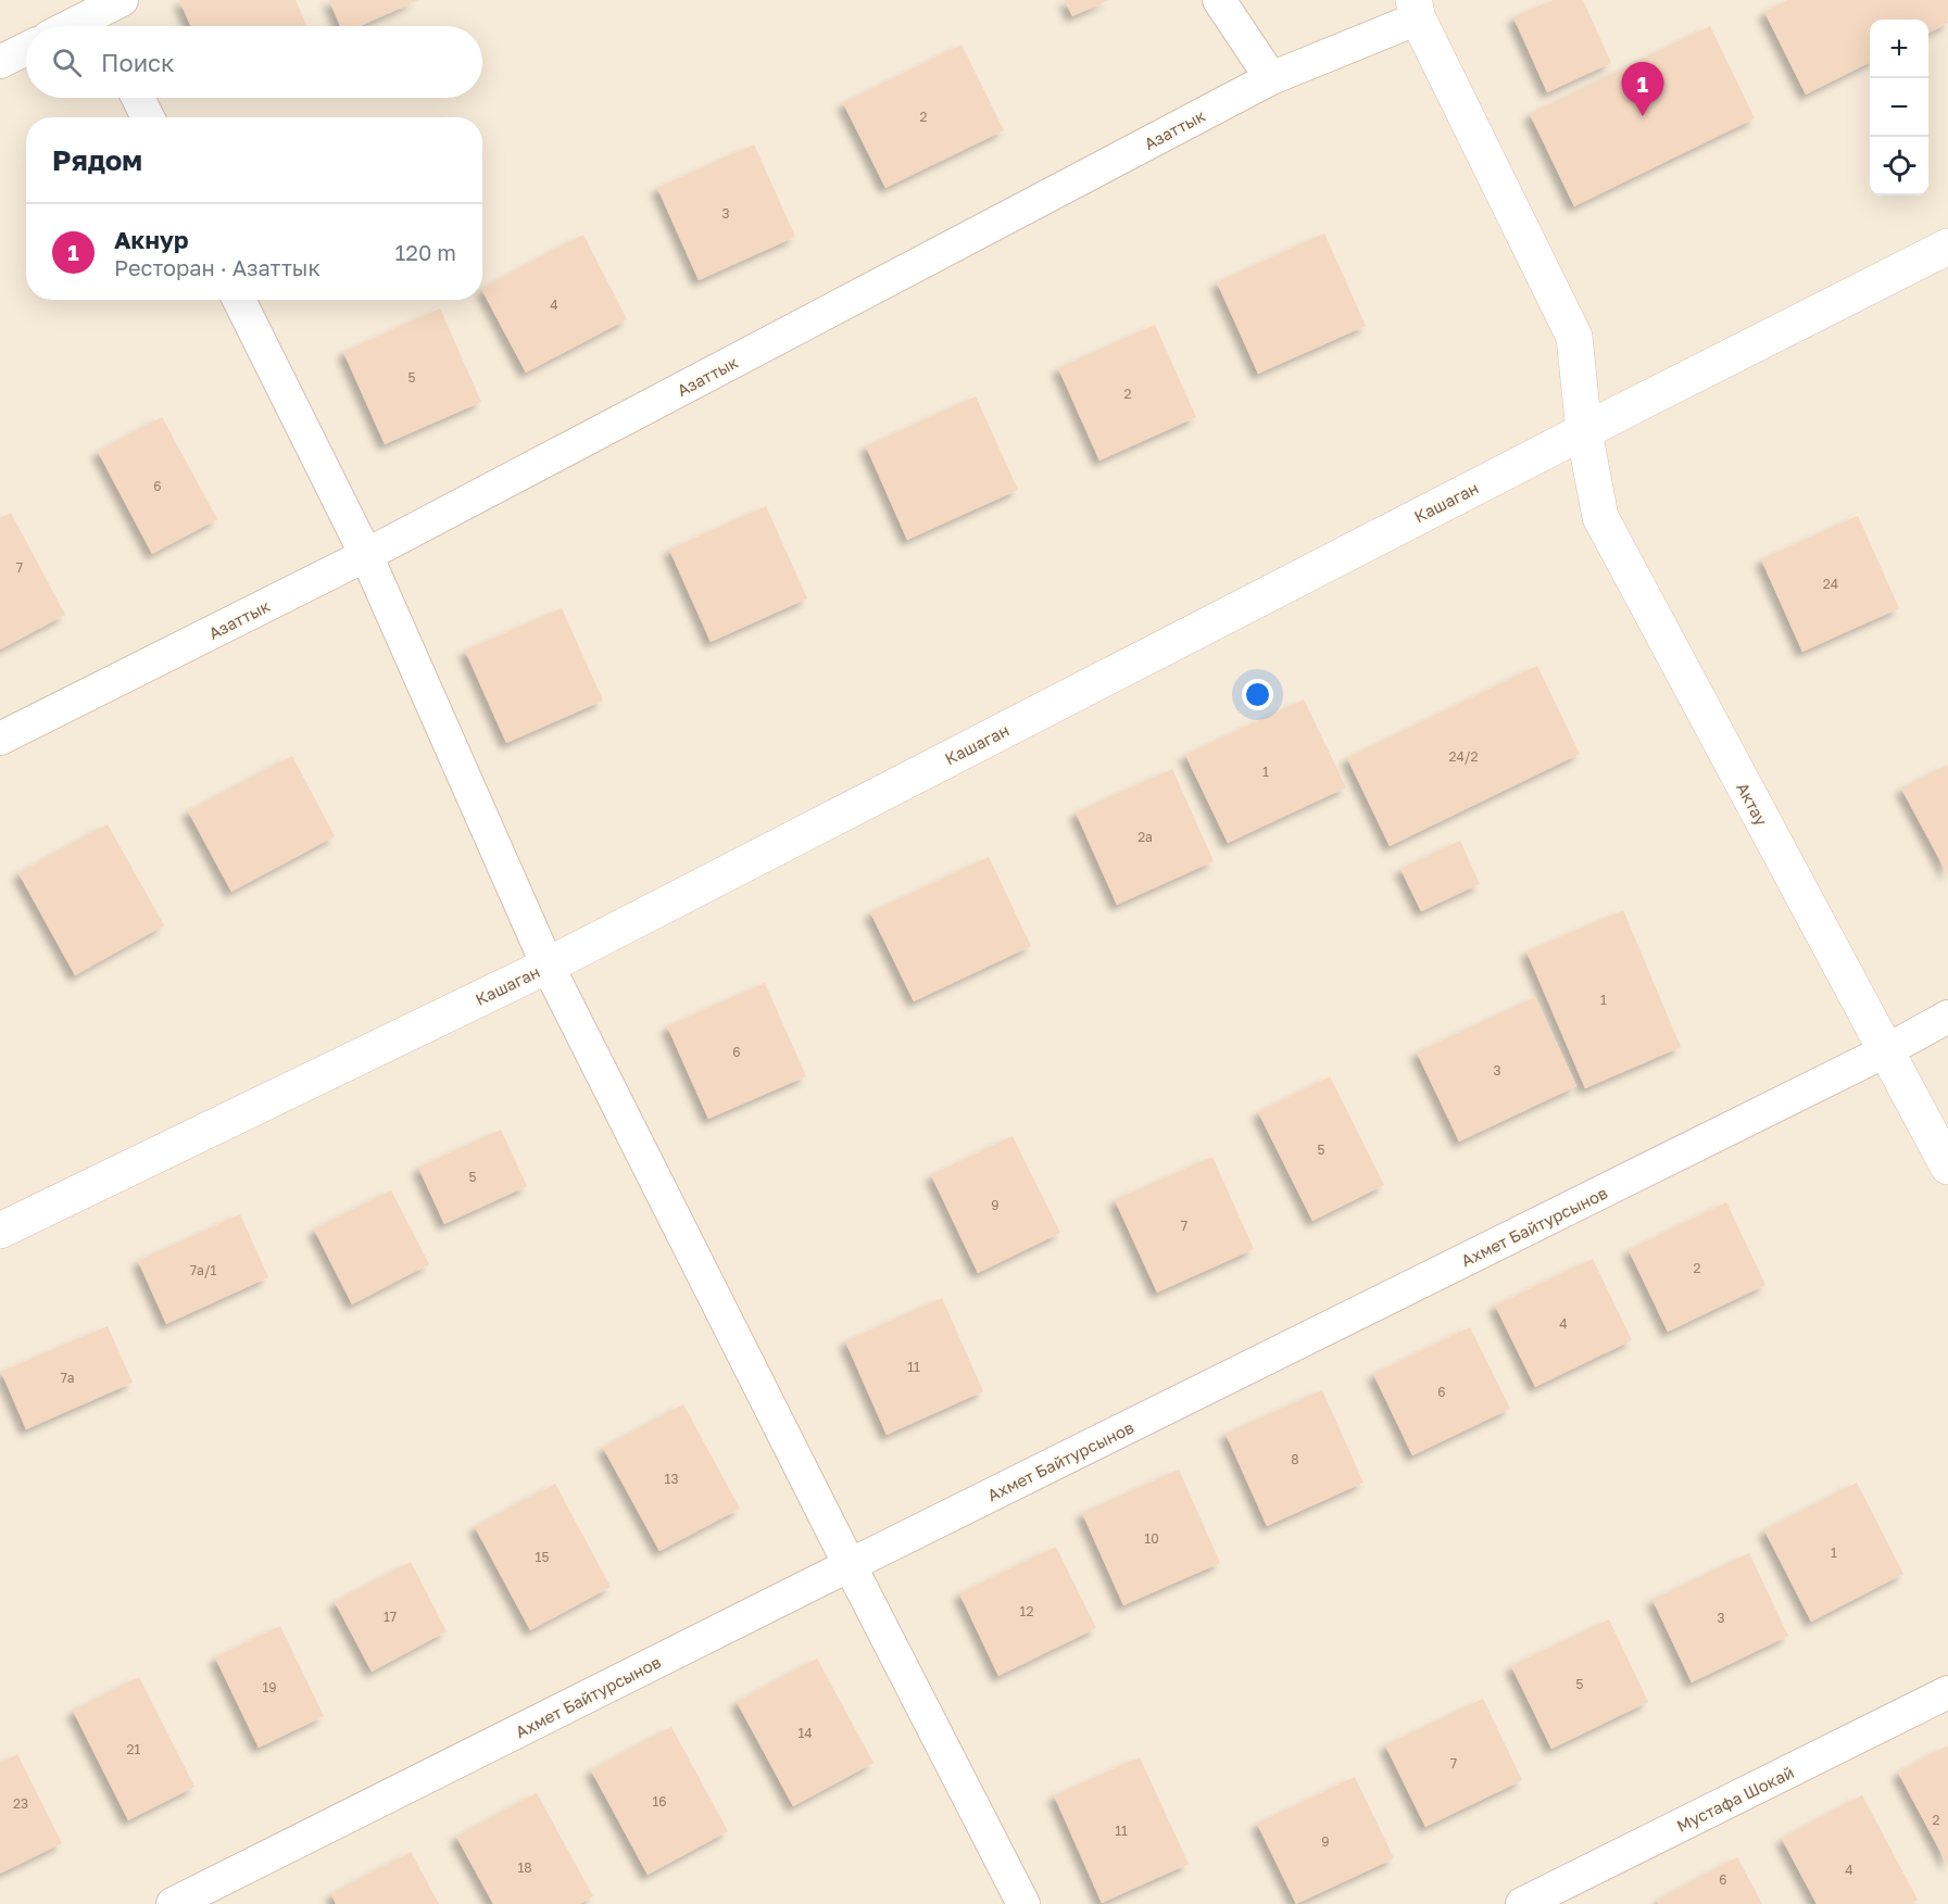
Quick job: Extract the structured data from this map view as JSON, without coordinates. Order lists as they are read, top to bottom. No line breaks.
{"streets":{"street":["Азаттык","Кашаган","Актау","Ахмет Байтурсынов","Мустафа Шокай"]},"crossings":[["Азаттык","Актау"],["Кашаган","Актау"],["Актау","Ахмет Байтурсынов"]],"house_numbers":["2","3","4","5","2","6","7","24","24/2","1","2а","1","6","3","5","5","9","7","2","7а/1","4","11","7а","6","8","13","10","1","15","12","17","3","5","19","14","21","7","16","23","2","11","9","18","4","6"],"page":{"map_buttons":["+","−"],"search":"Поиск","pins":"1","heading":"Рядом","list":[{"mark":"1","name":"Акнур","note":"Ресторан · Азаттык","value":"120 m"}]}}
